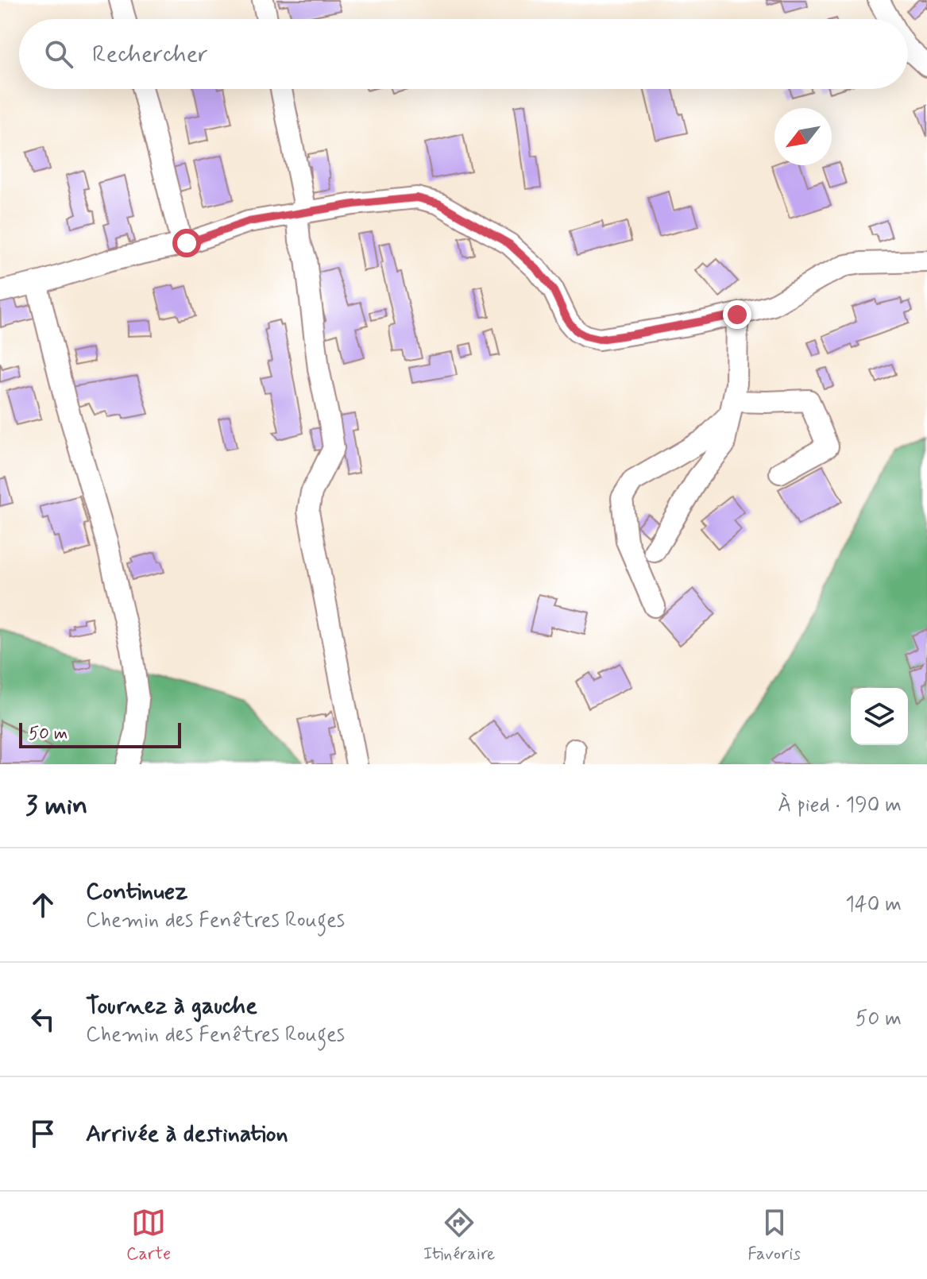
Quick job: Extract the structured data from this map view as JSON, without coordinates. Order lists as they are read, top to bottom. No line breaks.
{"scale_bar":"50 m","north":"bottom left","page":{"search":"Rechercher","scale":"50 m","heading":["3 min","À pied · 190 m"],"list":[["Continuez","Chemin des Fenêtres Rouges","140 m"],["Tournez à gauche","Chemin des Fenêtres Rouges","50 m"],"Arrivée à destination"],"nav":["Carte","Itinéraire","Favoris"]}}
